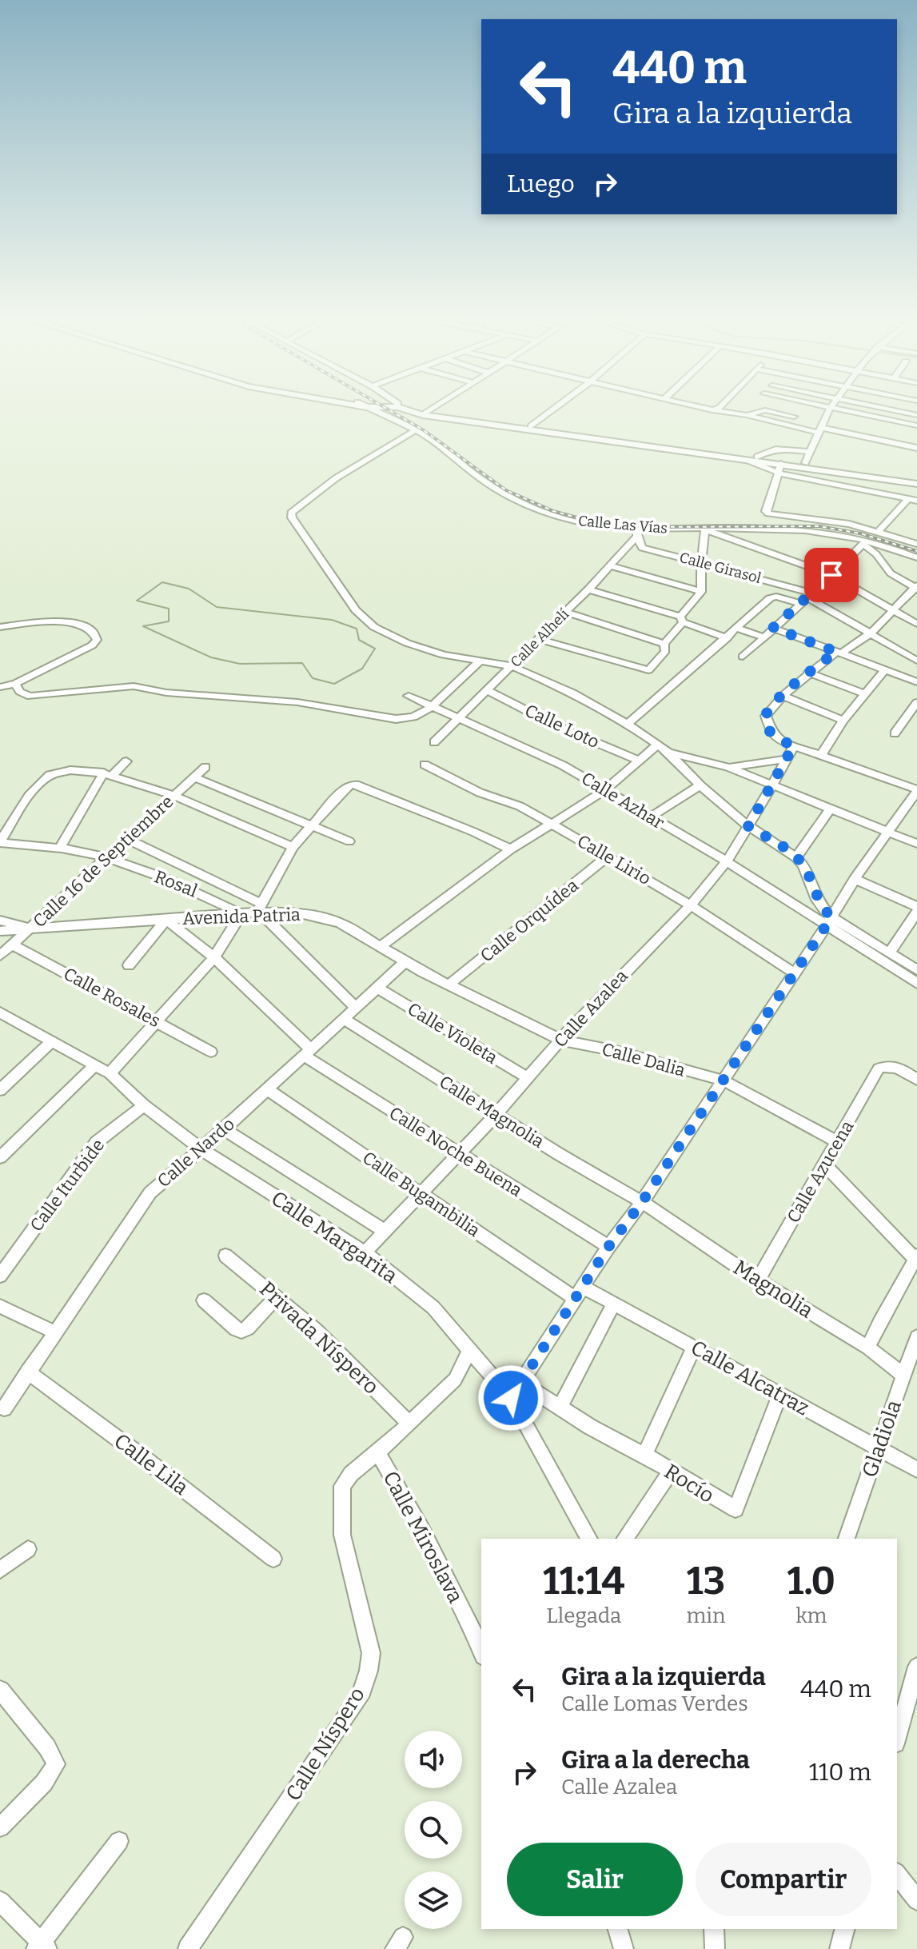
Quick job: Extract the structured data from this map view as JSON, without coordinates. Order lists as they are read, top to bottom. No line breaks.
{"streets":{"street":["Calle Las Vías","Calle Girasol","Calle Alhelí","Calle Loto","Calle Azhar","Calle Lirio","Calle 16 de Septiembre","Rosal","Avenida Patria","Calle Orquídea","Calle Rosales","Calle Azalea","Calle Violeta","Calle Dalia","Calle Magnolia","Calle Noche Buena","Calle Nardo","Calle Azucena","Calle Iturbide","Calle Bugambilia","Calle Margarita","Magnolia","Privada Níspero","Calle Alcatraz","Gladiola","Calle Lila","Rocío","Calle Miroslava","Calle Níspero"]},"crossings":[["Calle Las Vías","Calle Alhelí"],["Calle Girasol","Calle Alhelí"],["Calle Alhelí","Calle Loto"],["Calle Alhelí","Calle Azhar"],["Calle Azhar","Calle Azalea"],["Calle Lirio","Calle Orquídea"],["Calle Lirio","Calle Azalea"],["Calle 16 de Septiembre","Rosal"],["Calle 16 de Septiembre","Avenida Patria"],["Calle 16 de Septiembre","Calle Rosales"],["Rosal","Avenida Patria"],["Avenida Patria","Calle Dalia"],["Avenida Patria","Calle Noche Buena"],["Calle Orquídea","Calle Dalia"],["Calle Azalea","Calle Violeta"],["Calle Azalea","Calle Dalia"],["Calle Azalea","Calle Magnolia"],["Calle Azalea","Calle Noche Buena"],["Calle Azalea","Calle Bugambilia"],["Calle Azalea","Calle Margarita"],["Calle Violeta","Calle Nardo"],["Calle Dalia","Calle Nardo"],["Calle Dalia","Calle Azucena"],["Calle Magnolia","Calle Nardo"],["Calle Magnolia","Magnolia"],["Calle Noche Buena","Calle Nardo"],["Calle Nardo","Calle Bugambilia"],["Calle Nardo","Calle Margarita"],["Calle Nardo","Calle Lila"],["Calle Azucena","Magnolia"],["Calle Iturbide","Calle Margarita"],["Calle Bugambilia","Calle Alcatraz"],["Calle Margarita","Calle Níspero"],["Magnolia","Gladiola"],["Privada Níspero","Calle Níspero"],["Calle Alcatraz","Gladiola"],["Calle Alcatraz","Rocío"],["Calle Miroslava","Calle Níspero"]],"page":{"turn":["440 m","Gira a la izquierda"],"then":"Luego","eta":["11:14","Llegada","13","min","1.0","km"],"list":[{"name":"Gira a la izquierda","note":"Calle Lomas Verdes","value":"440 m"},{"name":"Gira a la derecha","note":"Calle Azalea","value":"110 m"}],"buttons":["Salir","Compartir"]}}
